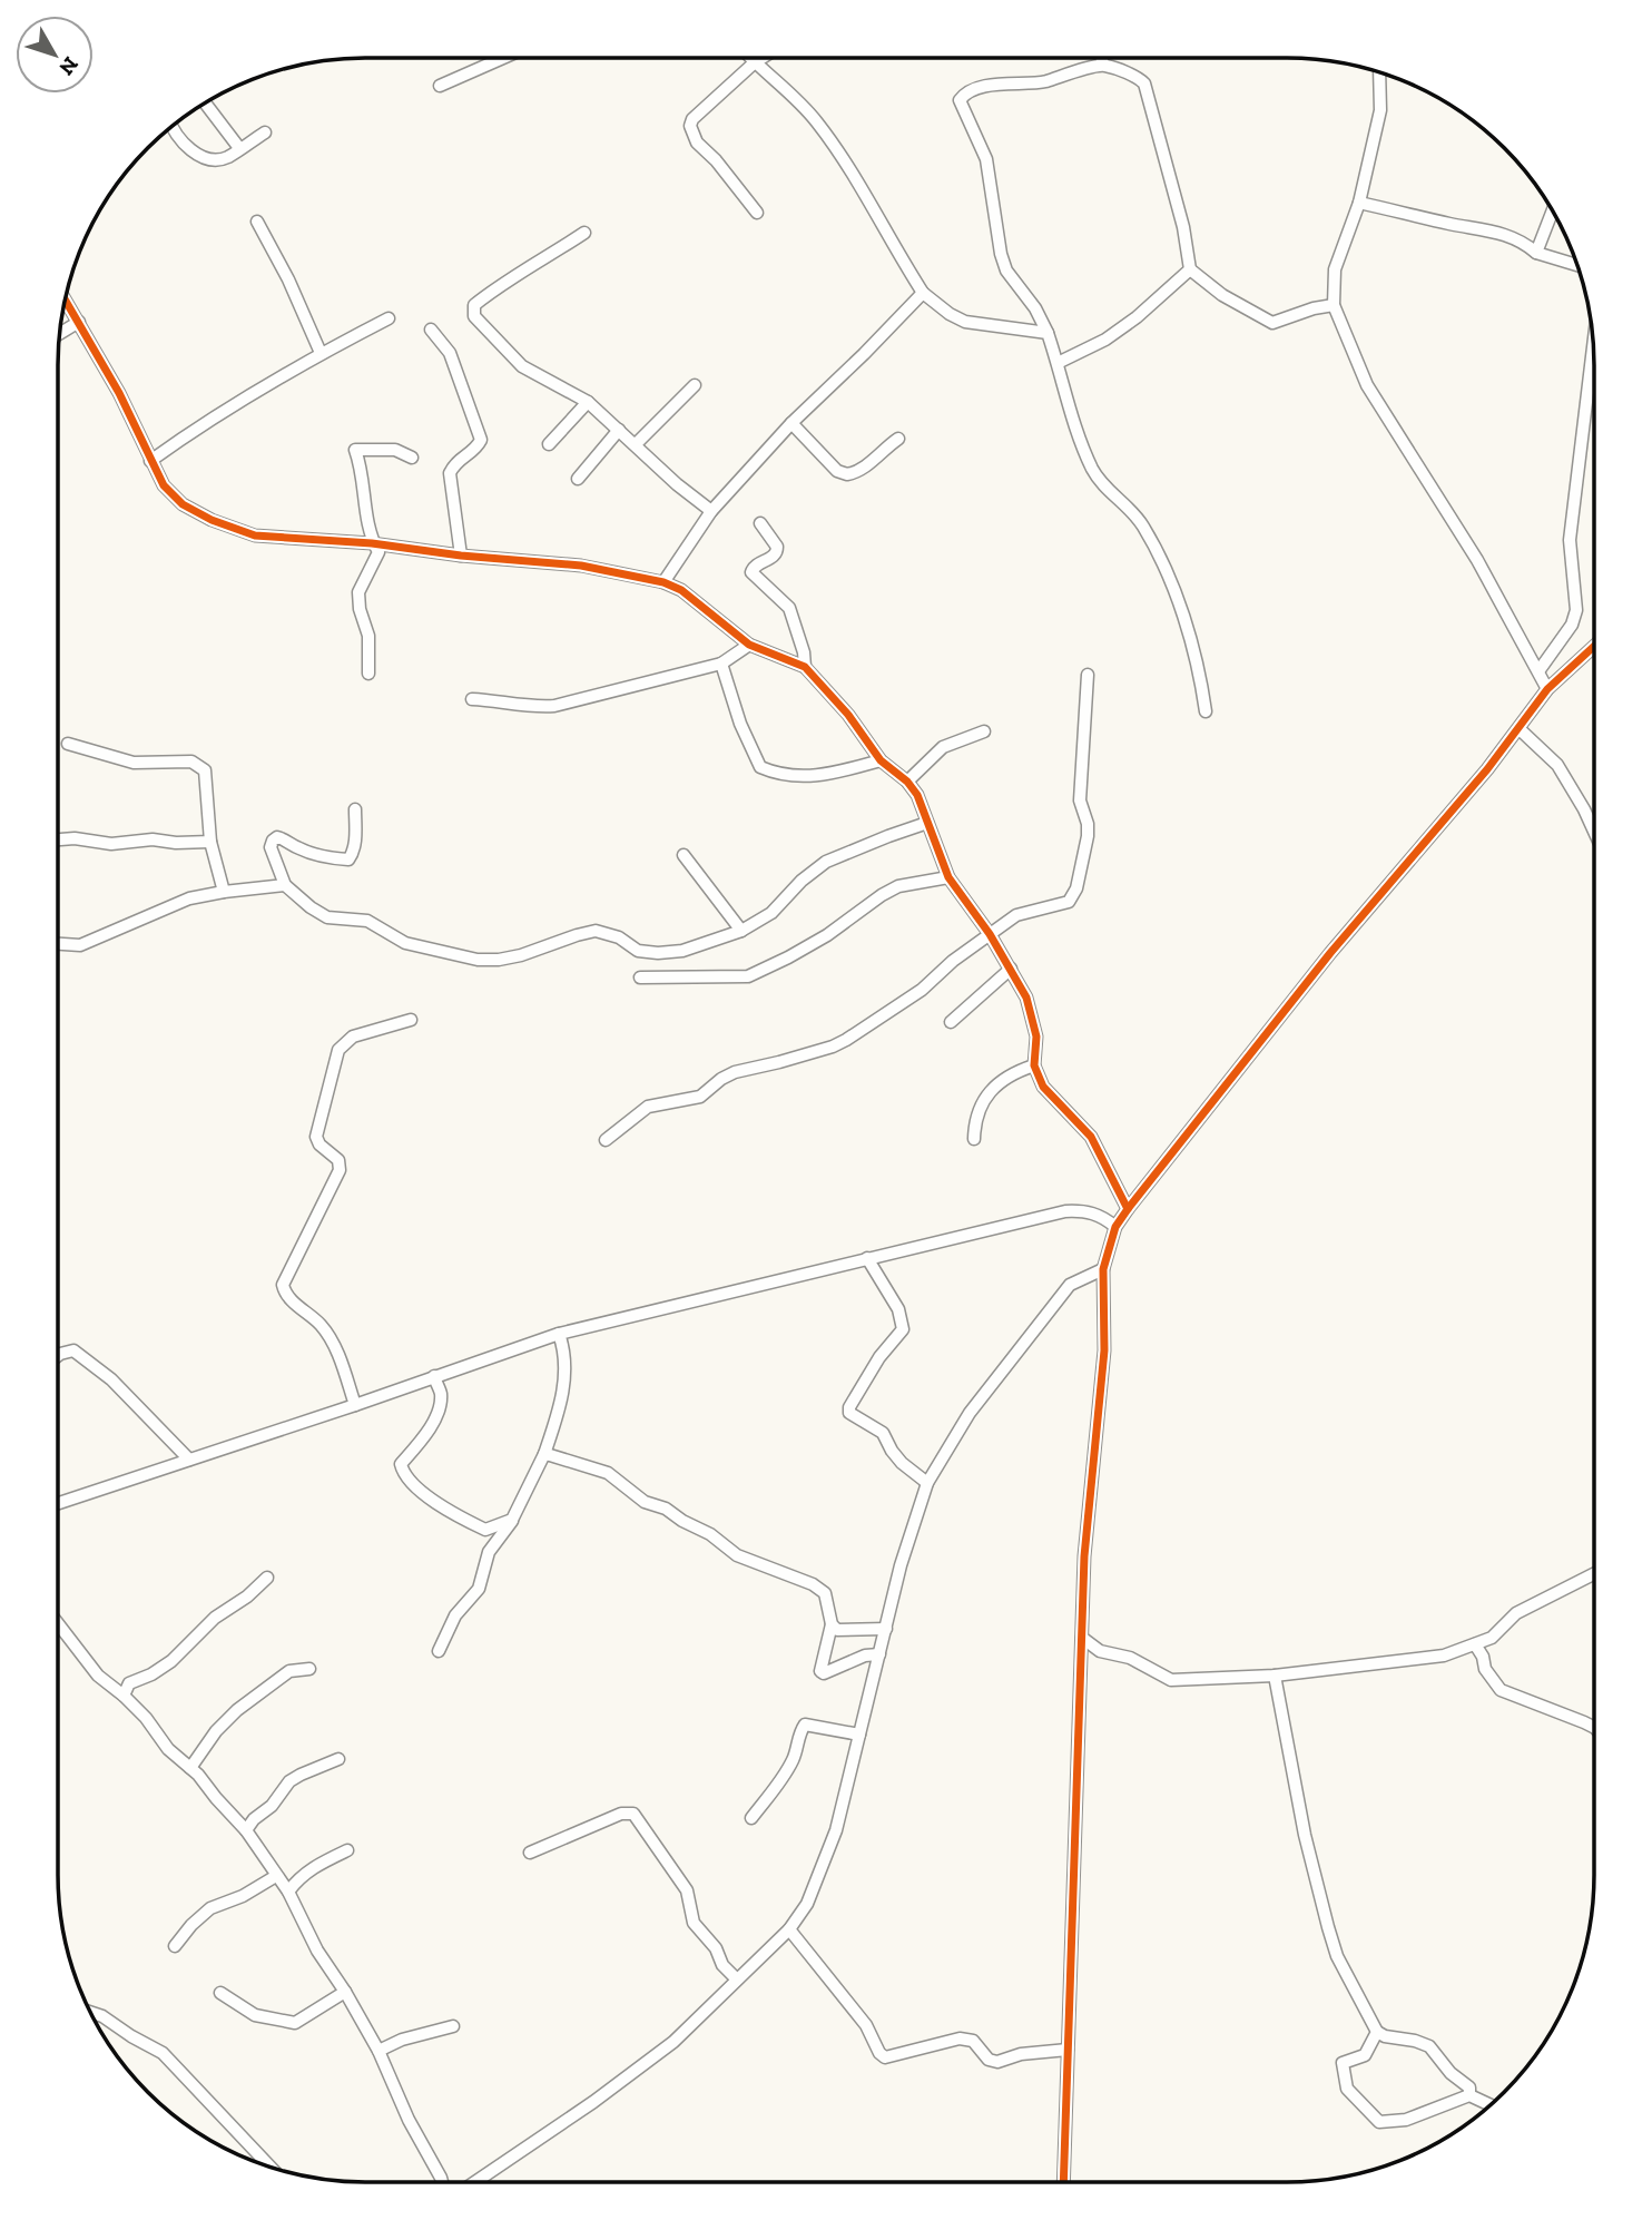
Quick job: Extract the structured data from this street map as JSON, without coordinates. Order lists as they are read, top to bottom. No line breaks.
{"north":"bottom right"}
